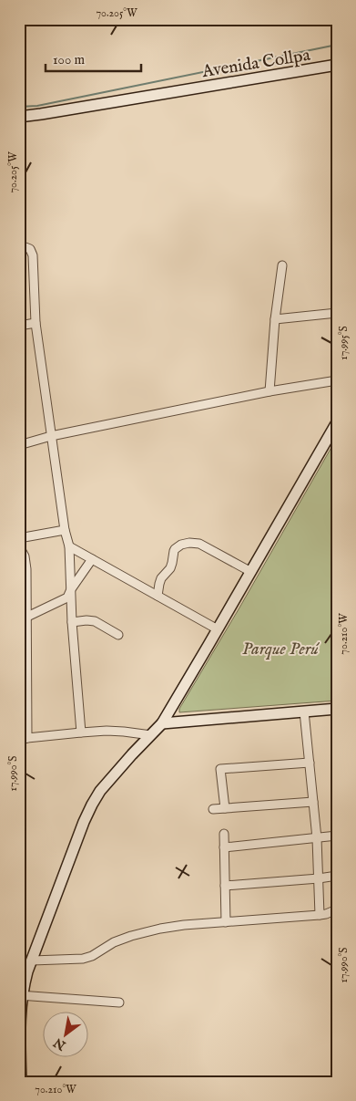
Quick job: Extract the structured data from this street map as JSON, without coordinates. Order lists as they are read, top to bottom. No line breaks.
{"streets":{"main road":["Avenida Collpa"]},"parks":["Parque Perú"],"scale_bar":"100 m","north":"bottom left","coordinates":["70.205°W","17.995°S","70.210°W","17.990°S"]}
